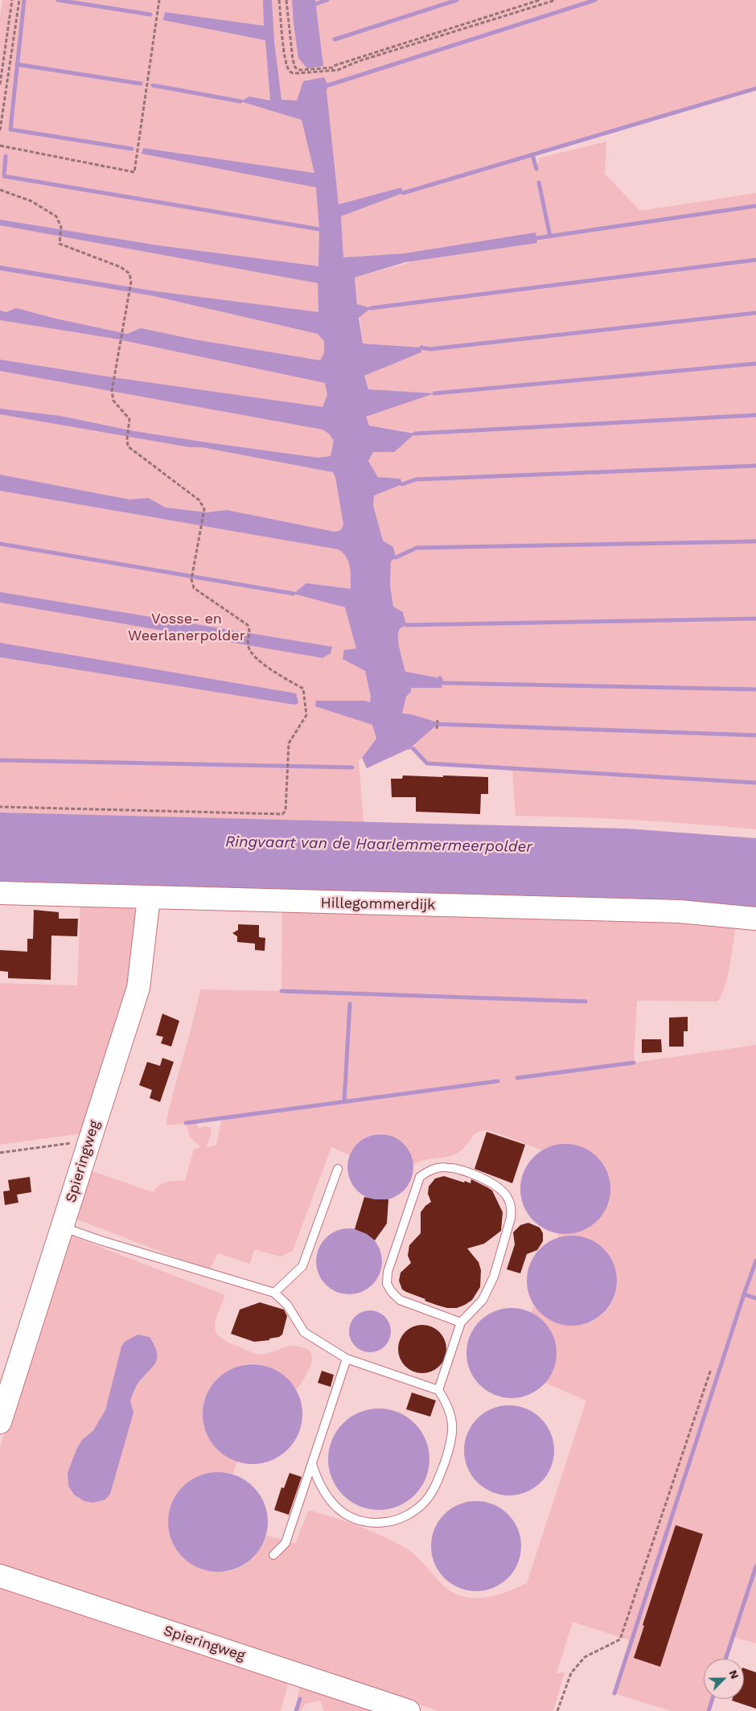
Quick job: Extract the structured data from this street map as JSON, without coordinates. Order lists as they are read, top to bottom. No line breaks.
{"streets":{"street":["Hillegommerdijk","Spieringweg"]},"crossings":[["Hillegommerdijk","Spieringweg"]],"water":["Ringvaart van de Haarlemmermeerpolder"],"parks":["Vosse- en Weerlanerpolder"],"north":"top right"}
